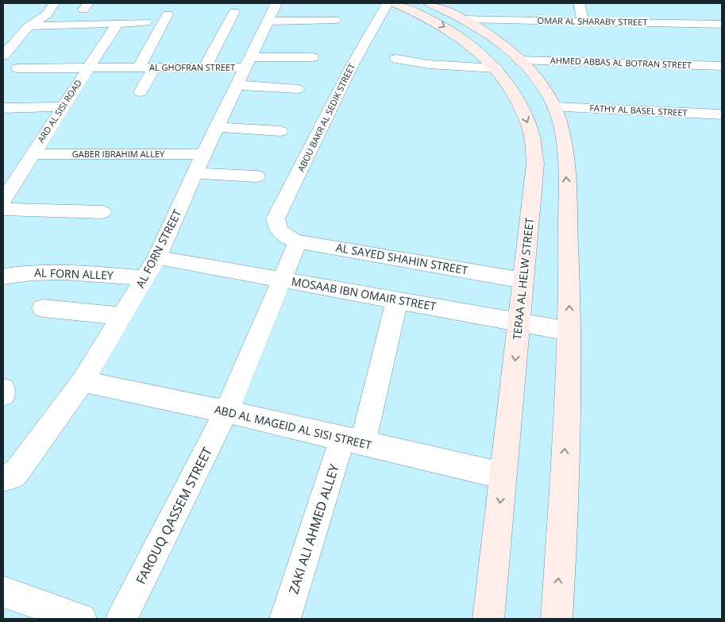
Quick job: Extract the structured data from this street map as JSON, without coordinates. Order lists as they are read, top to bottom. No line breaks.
{"streets":{"street":["OMAR AL SHARABY STREET","AHMED ABBAS AL BOTRAN STREET","AL GHOFRAN STREET","FATHY AL BASEL STREET","ARD AL SISI ROAD","ABOU BAKR AL SEDIK STREET","GABER IBRAHIM ALLEY","AL FORN STREET","AL SAYED SHAHIN STREET","AL FORN ALLEY","TERAA AL HELW STREET","MOSAAB IBN OMAIR STREET","ABD AL MAGEID AL SISI STREET","FAROUQ QASSEM STREET","ZAKI ALI AHMED ALLEY"]},"crossings":[["AL GHOFRAN STREET","ARD AL SISI ROAD"],["AL GHOFRAN STREET","AL FORN STREET"],["ARD AL SISI ROAD","GABER IBRAHIM ALLEY"],["ABOU BAKR AL SEDIK STREET","AL SAYED SHAHIN STREET"],["ABOU BAKR AL SEDIK STREET","FAROUQ QASSEM STREET"],["GABER IBRAHIM ALLEY","AL FORN STREET"],["AL FORN STREET","AL FORN ALLEY"],["AL FORN STREET","MOSAAB IBN OMAIR STREET"],["AL FORN STREET","ABD AL MAGEID AL SISI STREET"],["AL SAYED SHAHIN STREET","TERAA AL HELW STREET"],["AL SAYED SHAHIN STREET","FAROUQ QASSEM STREET"],["TERAA AL HELW STREET","MOSAAB IBN OMAIR STREET"],["TERAA AL HELW STREET","ABD AL MAGEID AL SISI STREET"],["MOSAAB IBN OMAIR STREET","FAROUQ QASSEM STREET"],["MOSAAB IBN OMAIR STREET","ZAKI ALI AHMED ALLEY"],["ABD AL MAGEID AL SISI STREET","FAROUQ QASSEM STREET"],["ABD AL MAGEID AL SISI STREET","ZAKI ALI AHMED ALLEY"]]}
